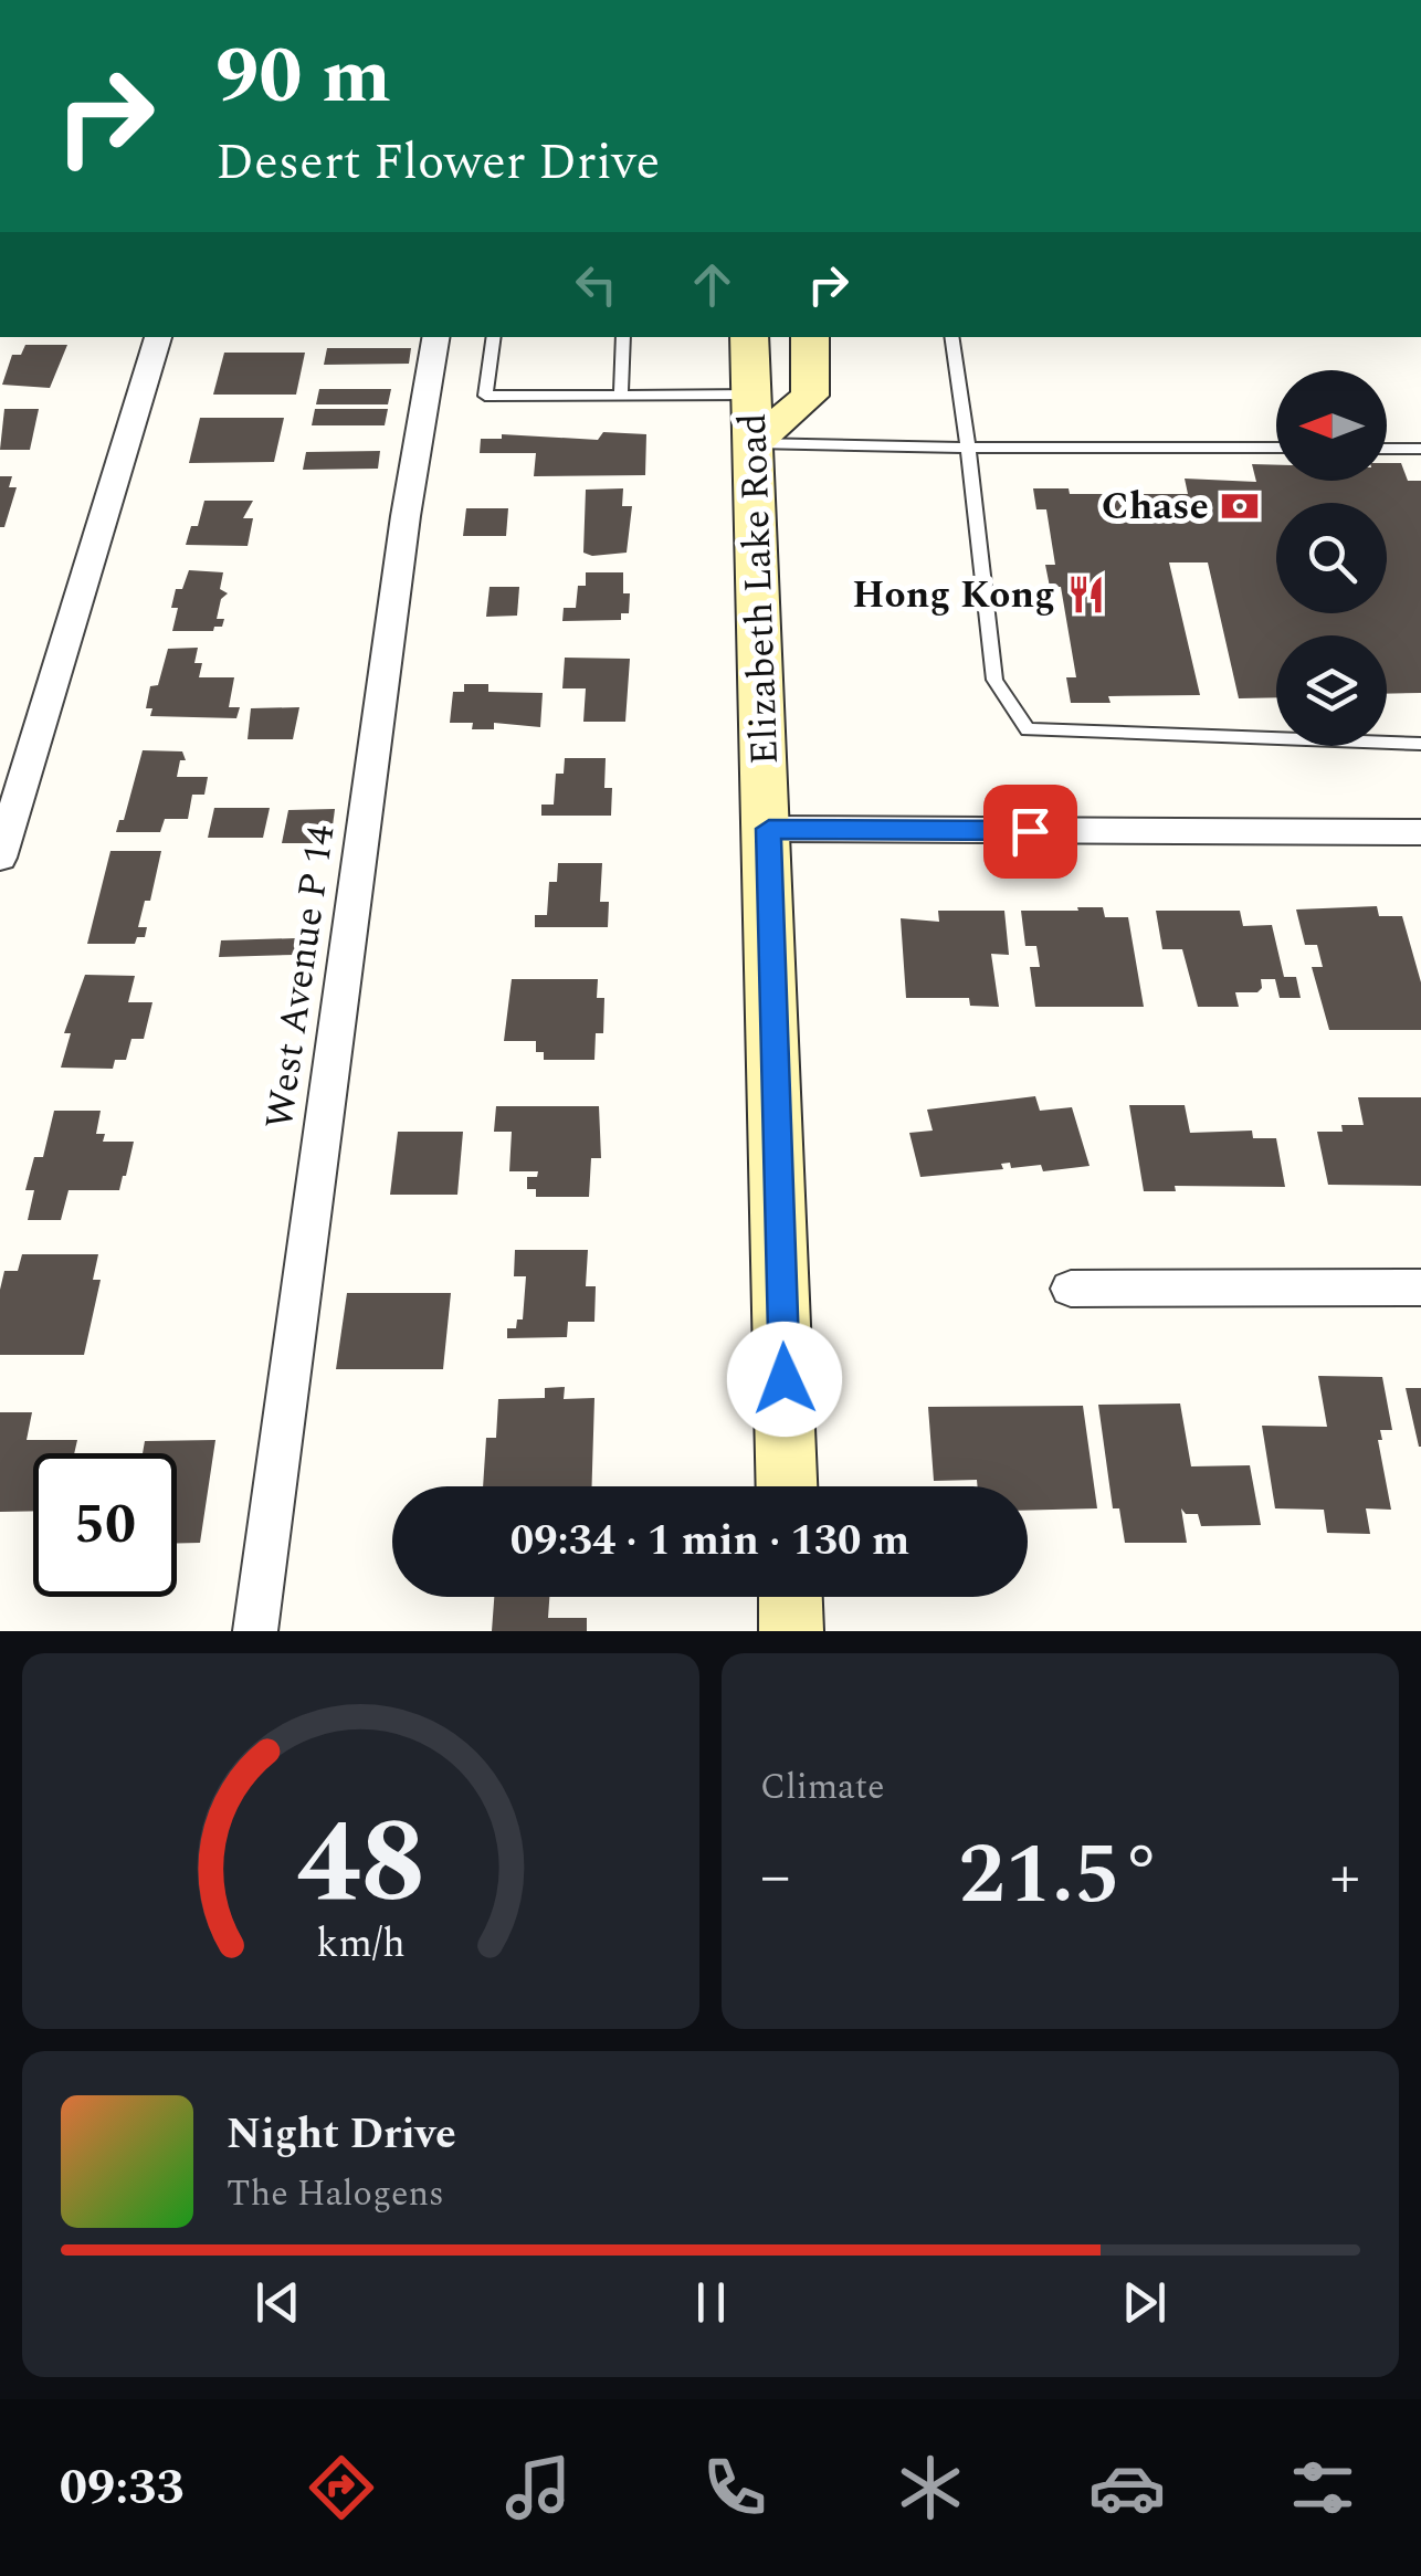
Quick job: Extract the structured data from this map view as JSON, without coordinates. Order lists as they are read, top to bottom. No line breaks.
{"streets":{"main road":["Elizabeth Lake Road"],"street":["West Avenue P 14"]},"places":{"bank":["Chase"],"restaurant":["Hong Kong"]},"north":"left","page":{"turn":["90 m","Desert Flower Drive"],"limit":"50","trip":"09:34 · 1 min · 130 m","tile":"Climate","heat":["−","21.5°","+"],"song":["Night Drive","The Halogens"],"tabs":"09:33","gauge":["48","km/h"]}}
